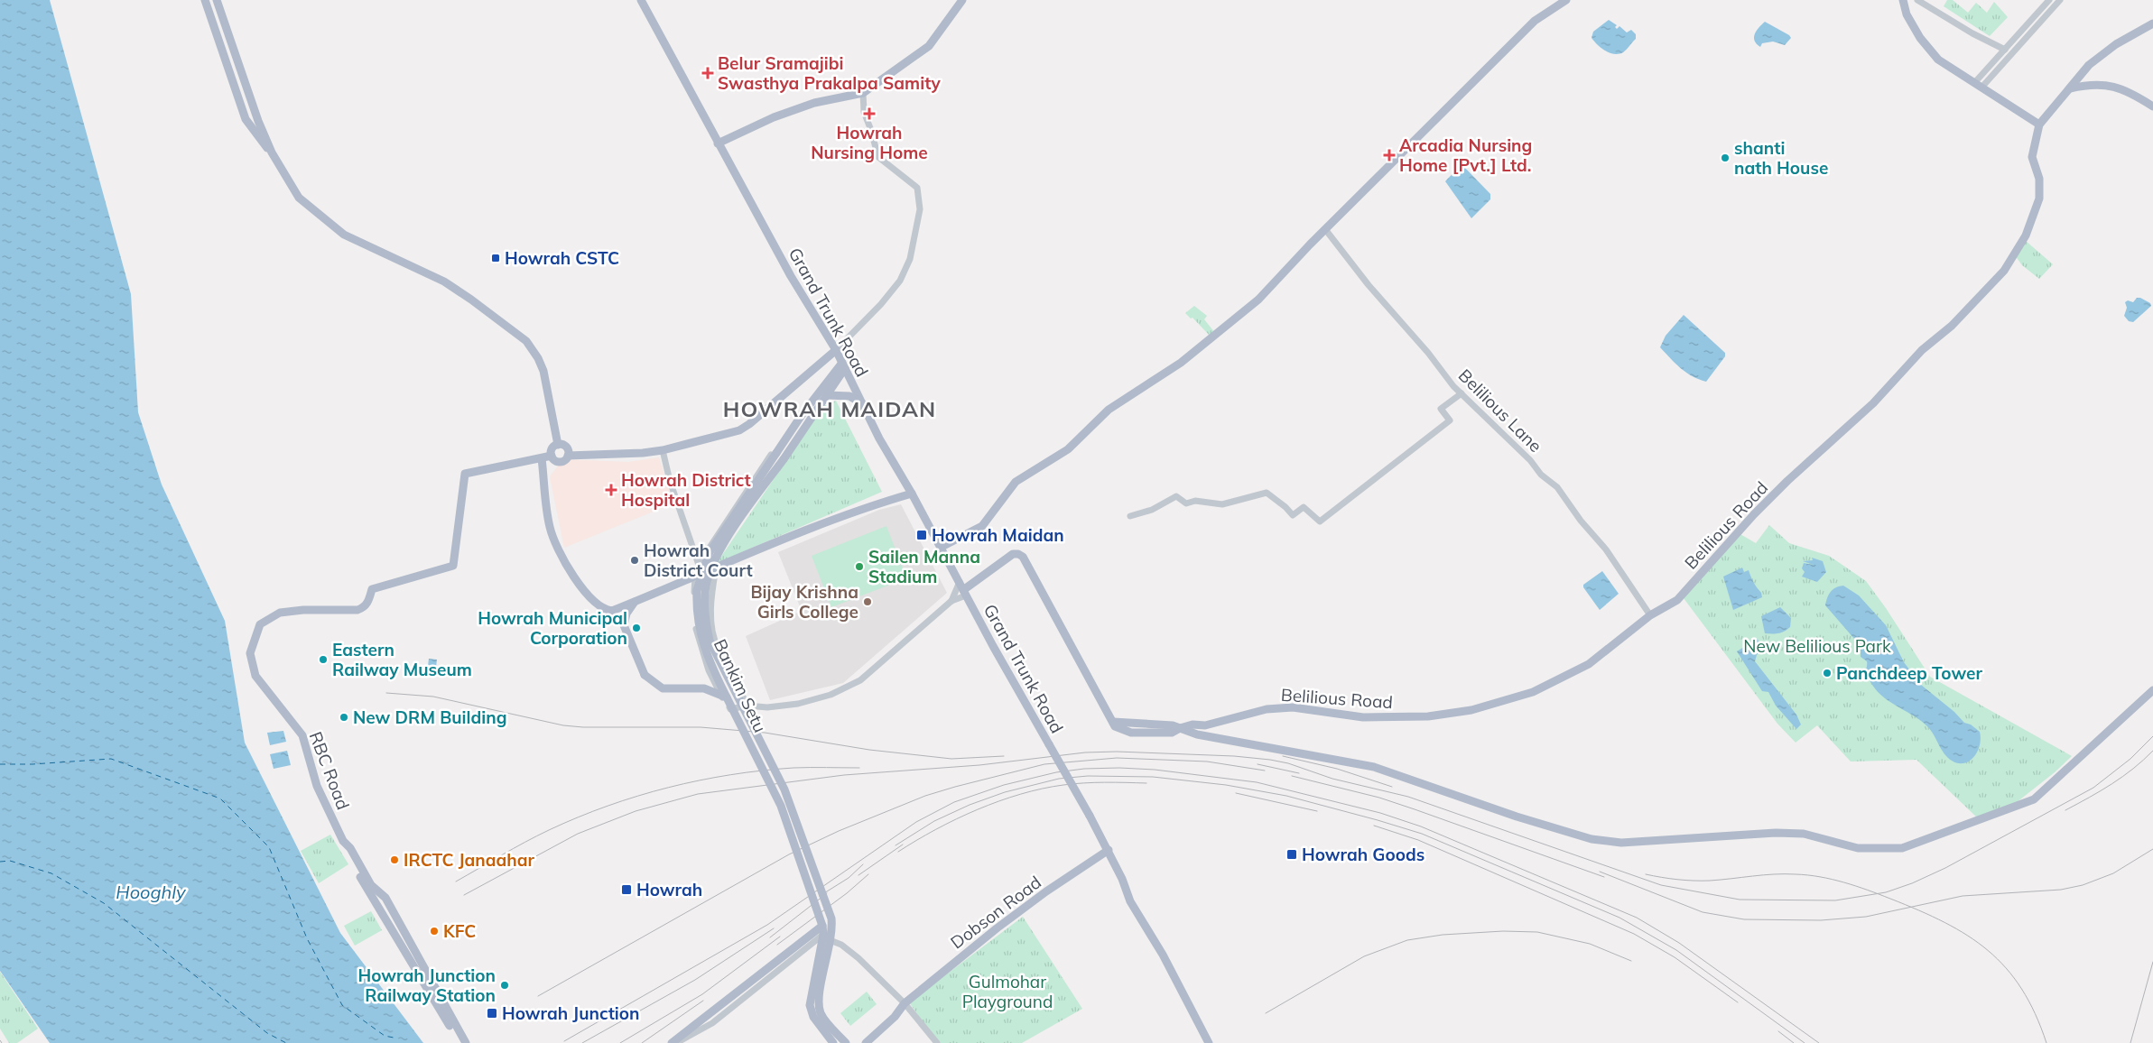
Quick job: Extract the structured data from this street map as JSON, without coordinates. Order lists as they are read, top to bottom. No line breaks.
{"streets":{"main road":["Grand Trunk Road","Belilious Road","Bankim Setu","RBC Road","Dobson Road"],"street":["Belilious Lane"]},"crossings":[["Grand Trunk Road","Belilious Road"],["Grand Trunk Road","Bankim Setu"],["Grand Trunk Road","Dobson Road"],["Belilious Lane","Belilious Road"]],"districts":["HOWRAH MAIDAN"],"water":["Hooghly"],"parks":["New Belilious Park","Gulmohar Playground"],"places":{"health":["Belur Sramajibi Swasthya Prakalpa Samity","Howrah Nursing Home","Arcadia Nursing Home [Pvt.] Ltd.","Howrah District Hospital"],"other":["shanti nath House","Howrah District Court","Sailen Manna Stadium","Bijay Krishna Girls College","Howrah Municipal Corporation","Eastern Railway Museum","Panchdeep Tower","New DRM Building","IRCTC Janaahar","KFC","Howrah Junction Railway Station"],"transit":["Howrah CSTC","Howrah Maidan","Howrah Goods","Howrah","Howrah Junction"]}}
